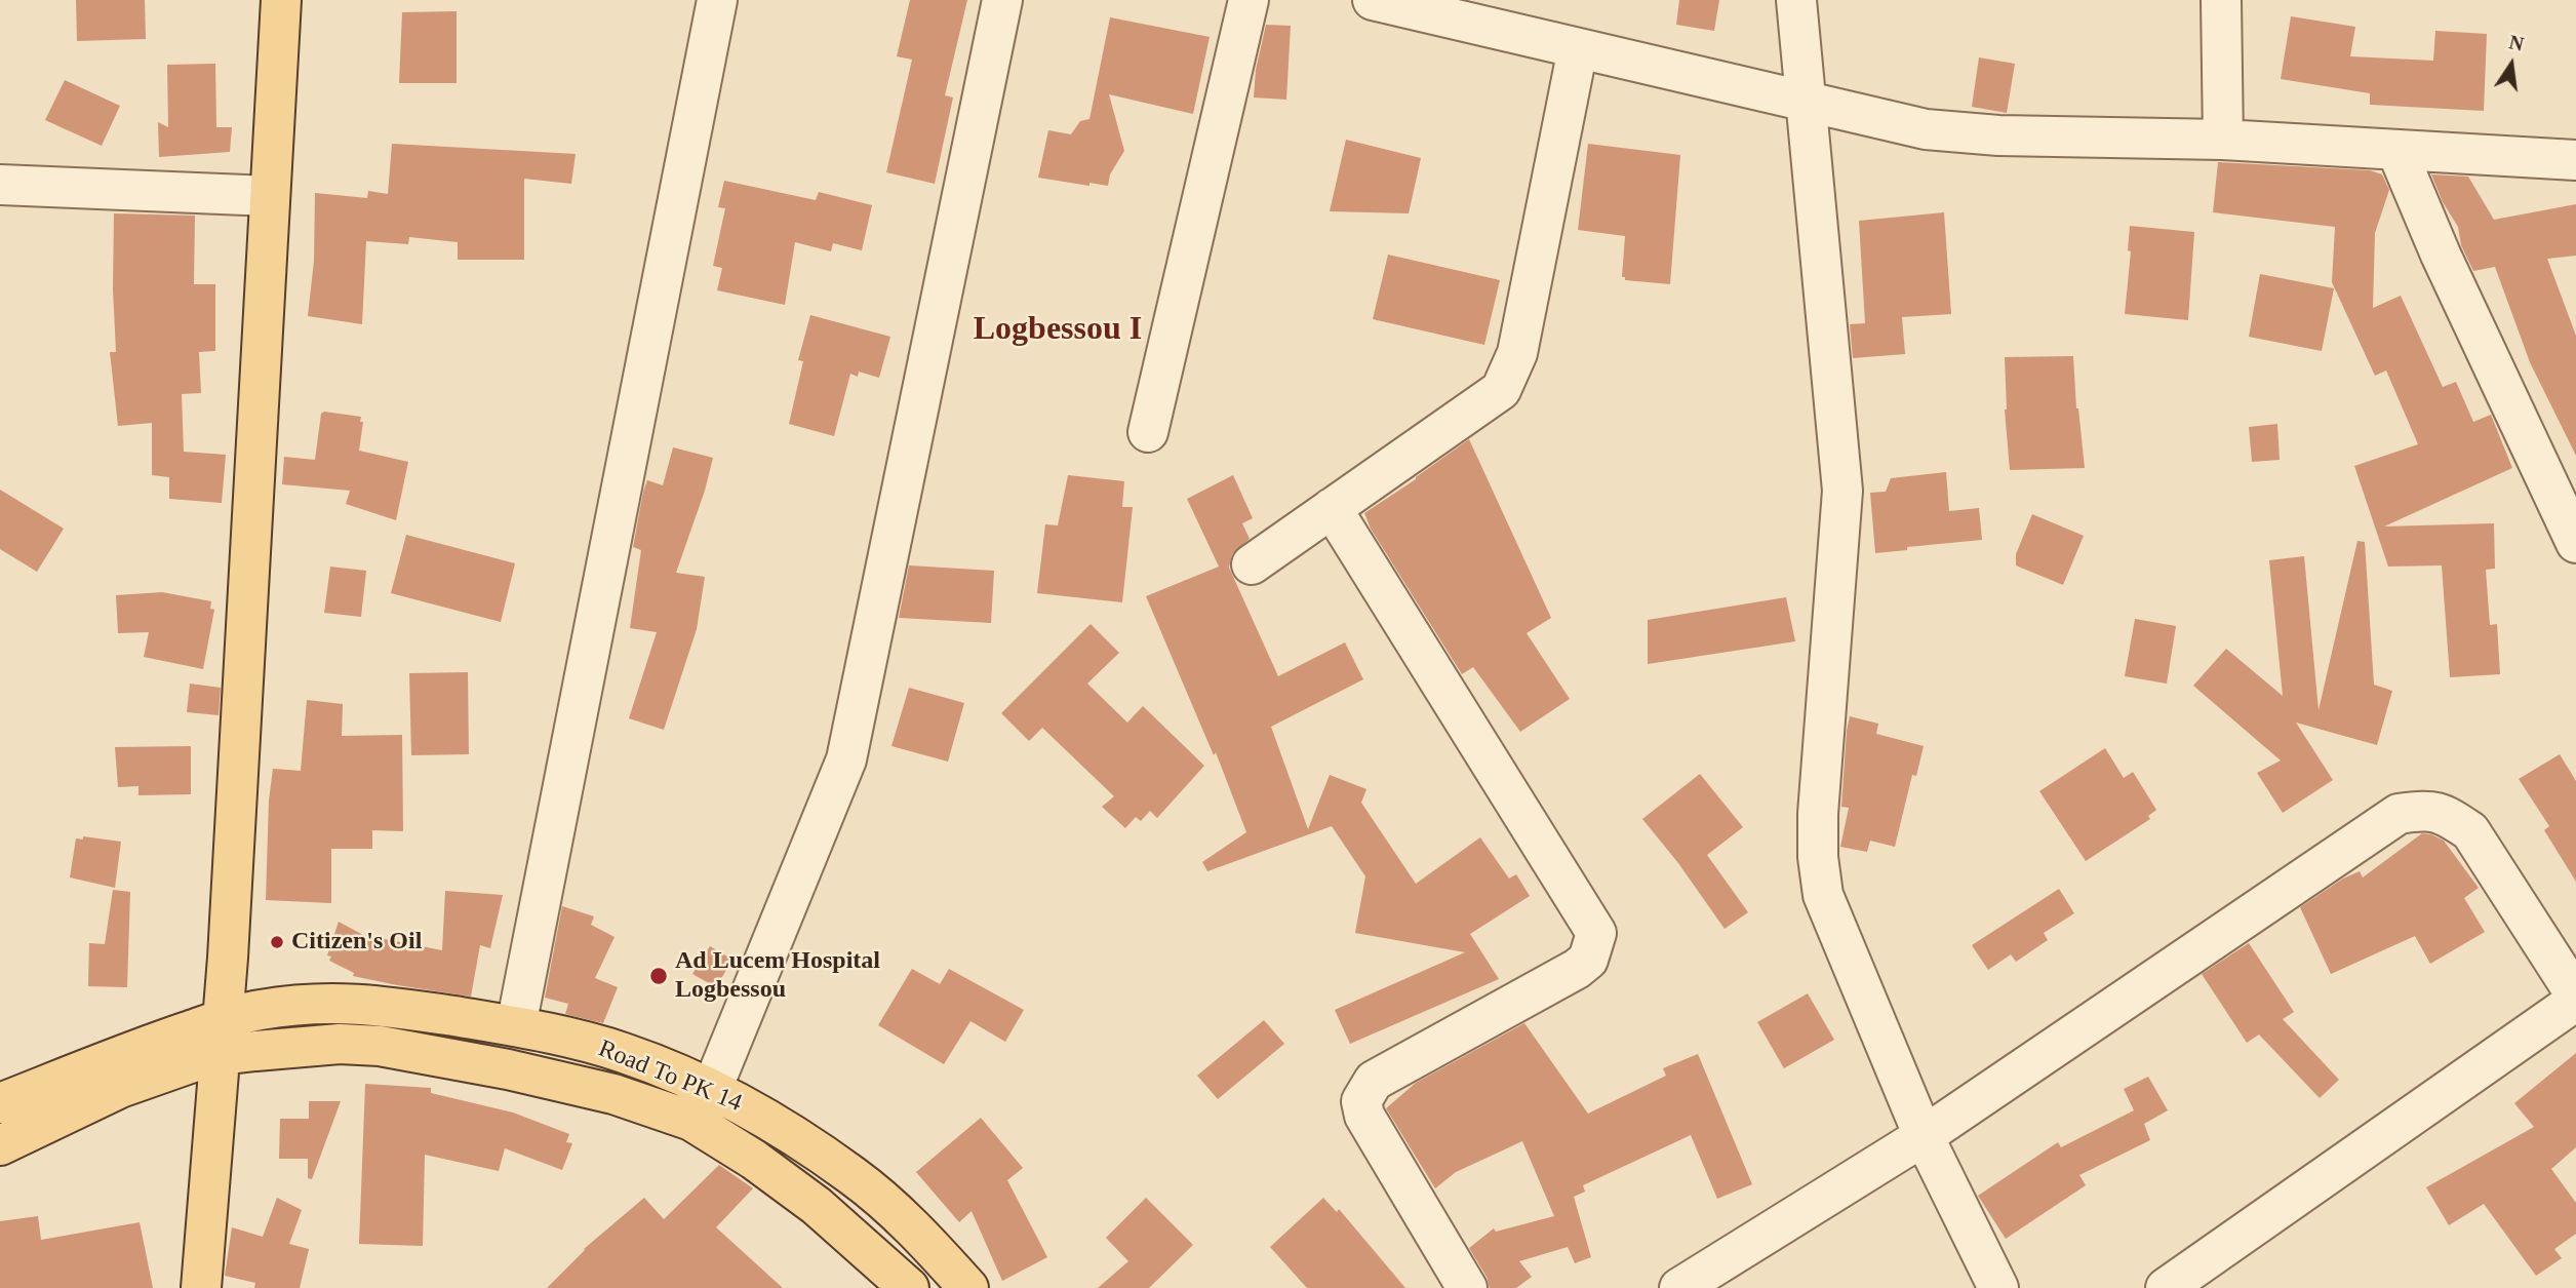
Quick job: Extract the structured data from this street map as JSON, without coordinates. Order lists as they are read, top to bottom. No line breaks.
{"streets":{"main road":["Road To PK 14"]},"districts":["Logbessou I"],"places":["Citizen's Oil","Ad Lucem Hospital Logbessou"],"north":"top"}
